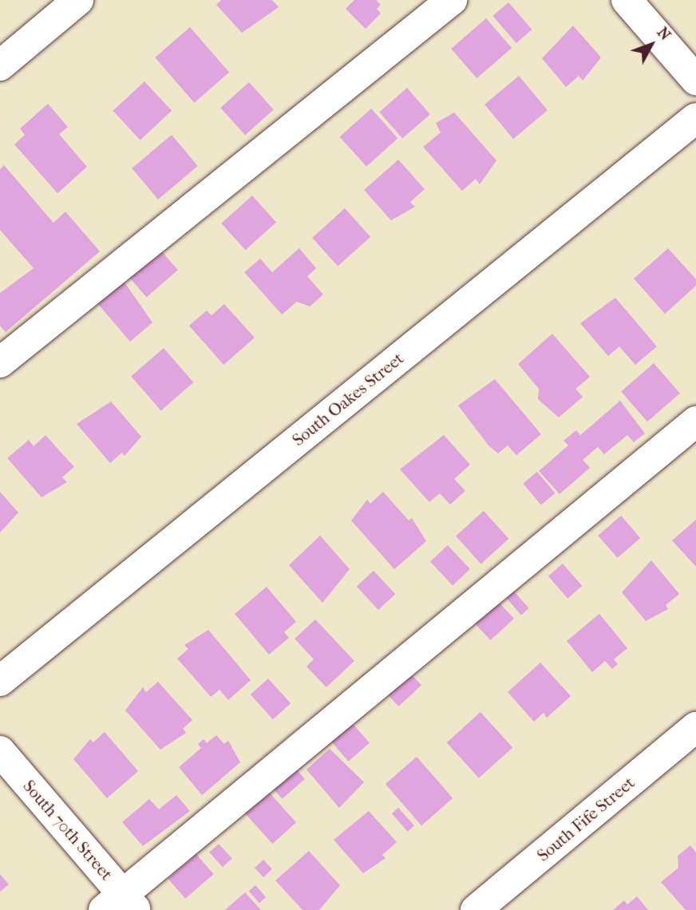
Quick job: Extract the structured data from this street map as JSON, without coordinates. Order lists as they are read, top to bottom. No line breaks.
{"streets":{"street":["South Oakes Street","South Fife Street","South 70th Street"]},"north":"top right"}
